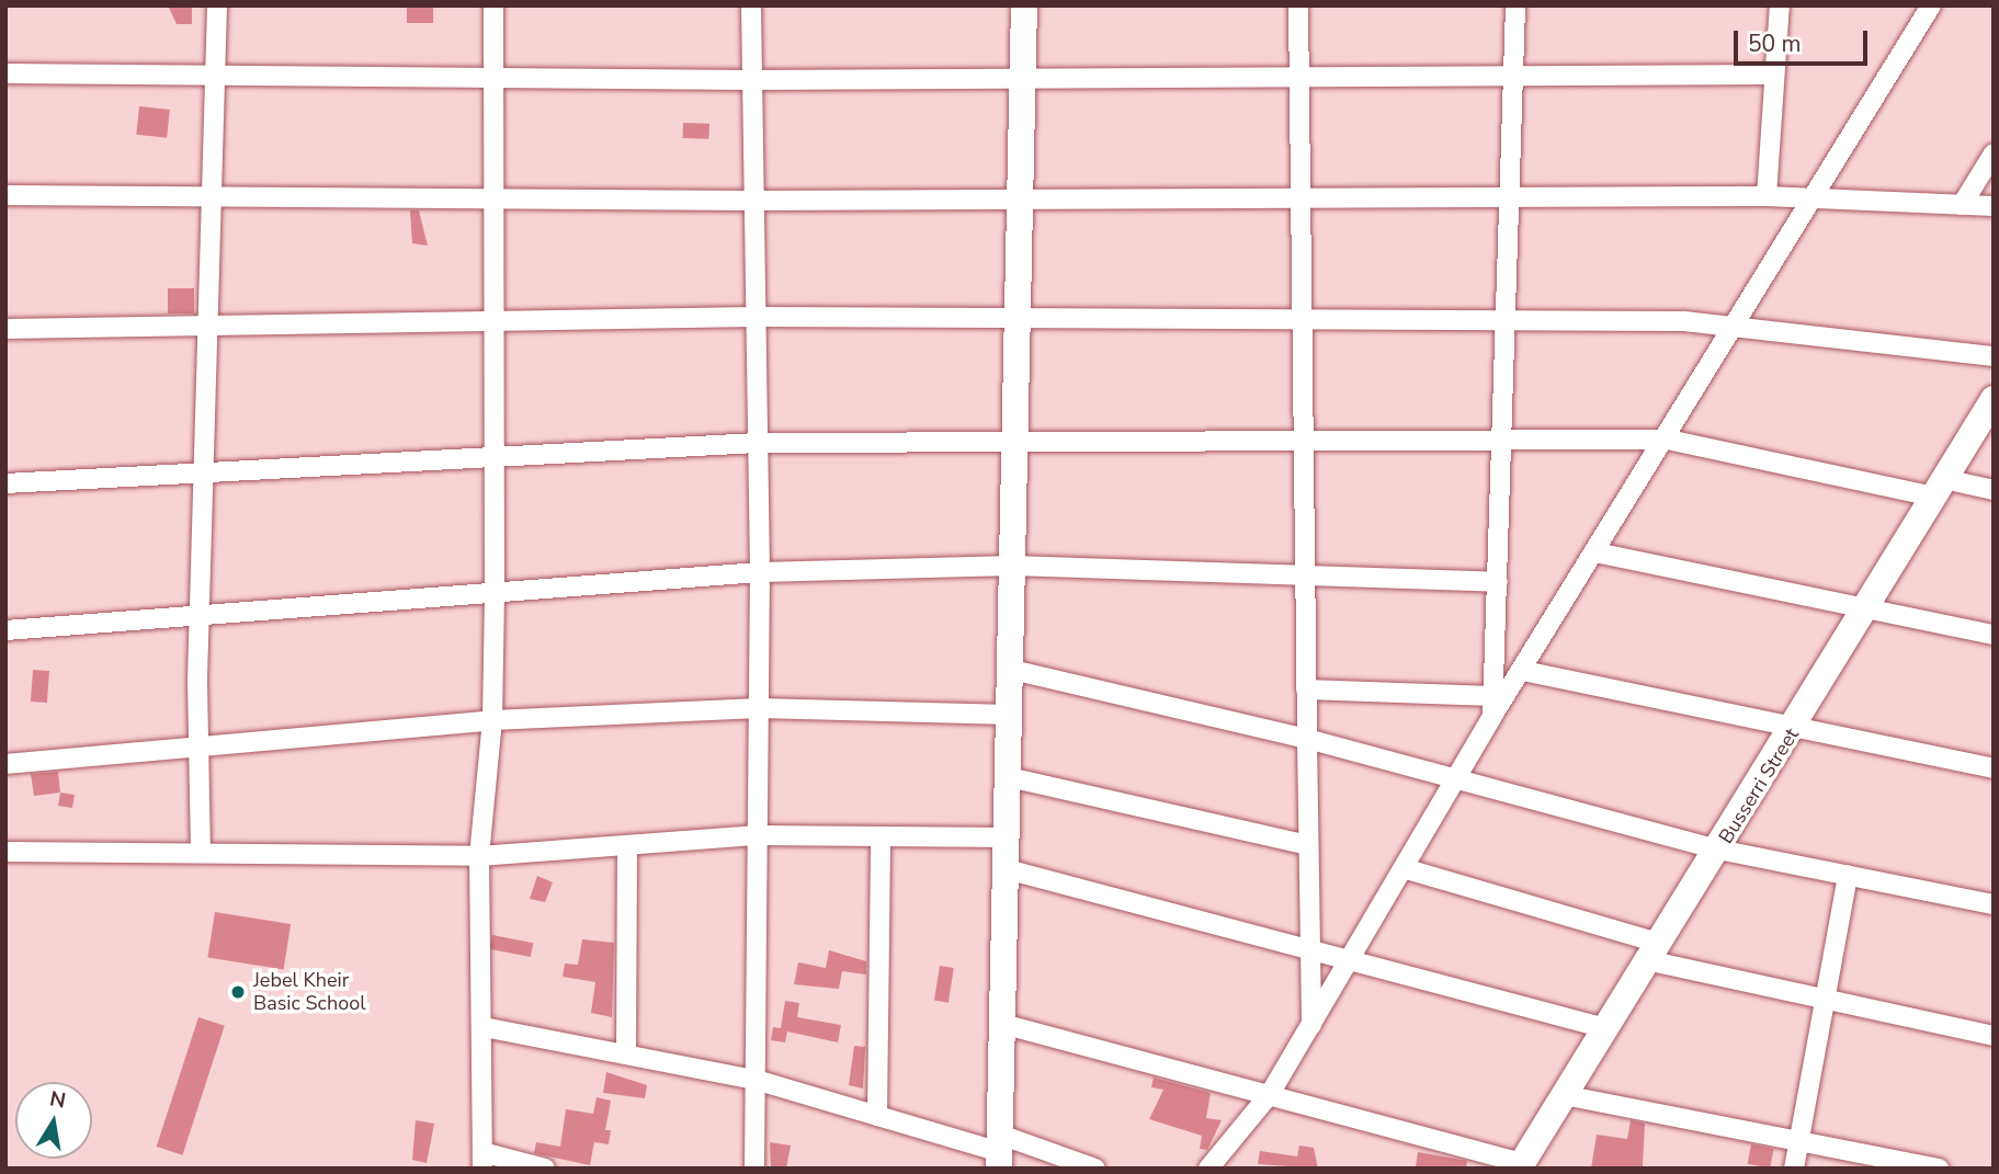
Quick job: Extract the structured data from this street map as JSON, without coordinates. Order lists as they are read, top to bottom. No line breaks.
{"streets":{"street":["Busserri Street"]},"places":["Jebel Kheir Basic School"],"scale_bar":"50 m","north":"top"}
